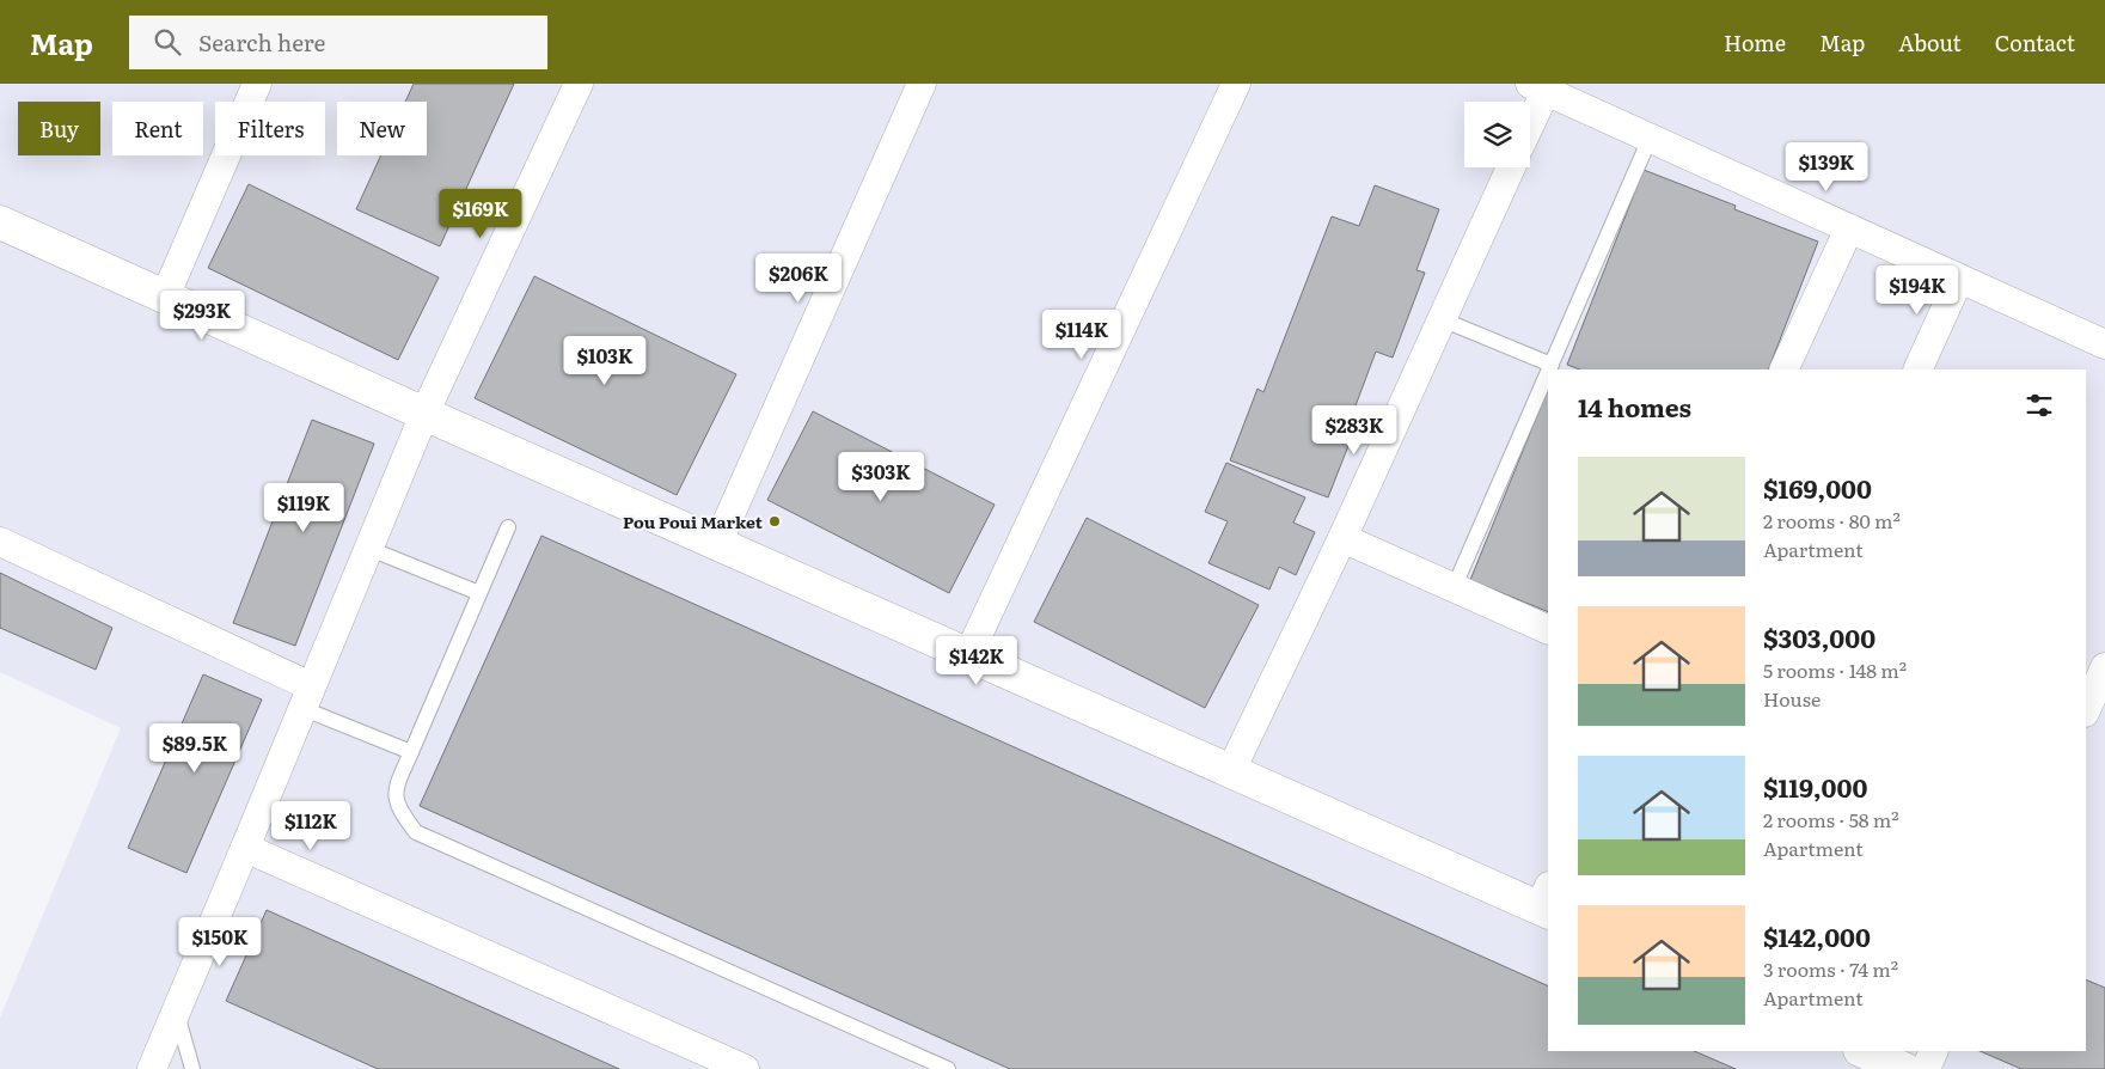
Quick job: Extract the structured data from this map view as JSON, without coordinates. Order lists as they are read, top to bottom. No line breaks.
{"places":["Pou Poui Market"],"page":{"header":"Map","search":"Search here","nav":["Home","Map","About","Contact"],"chip":["Buy","Rent","Filters","New"],"price":["$139K","$169K","$206K","$194K","$293K","$114K","$103K","$283K","$303K","$119K","$142K","$89.5K","$112K","$150K"],"heading":"14 homes","list":[{"name":"$169,000","note":"2 rooms · 80 m² · Apartment"},{"name":"$303,000","note":"5 rooms · 148 m² · House"},{"name":"$119,000","note":"2 rooms · 58 m² · Apartment"},{"name":"$142,000","note":"3 rooms · 74 m² · Apartment"}]}}
